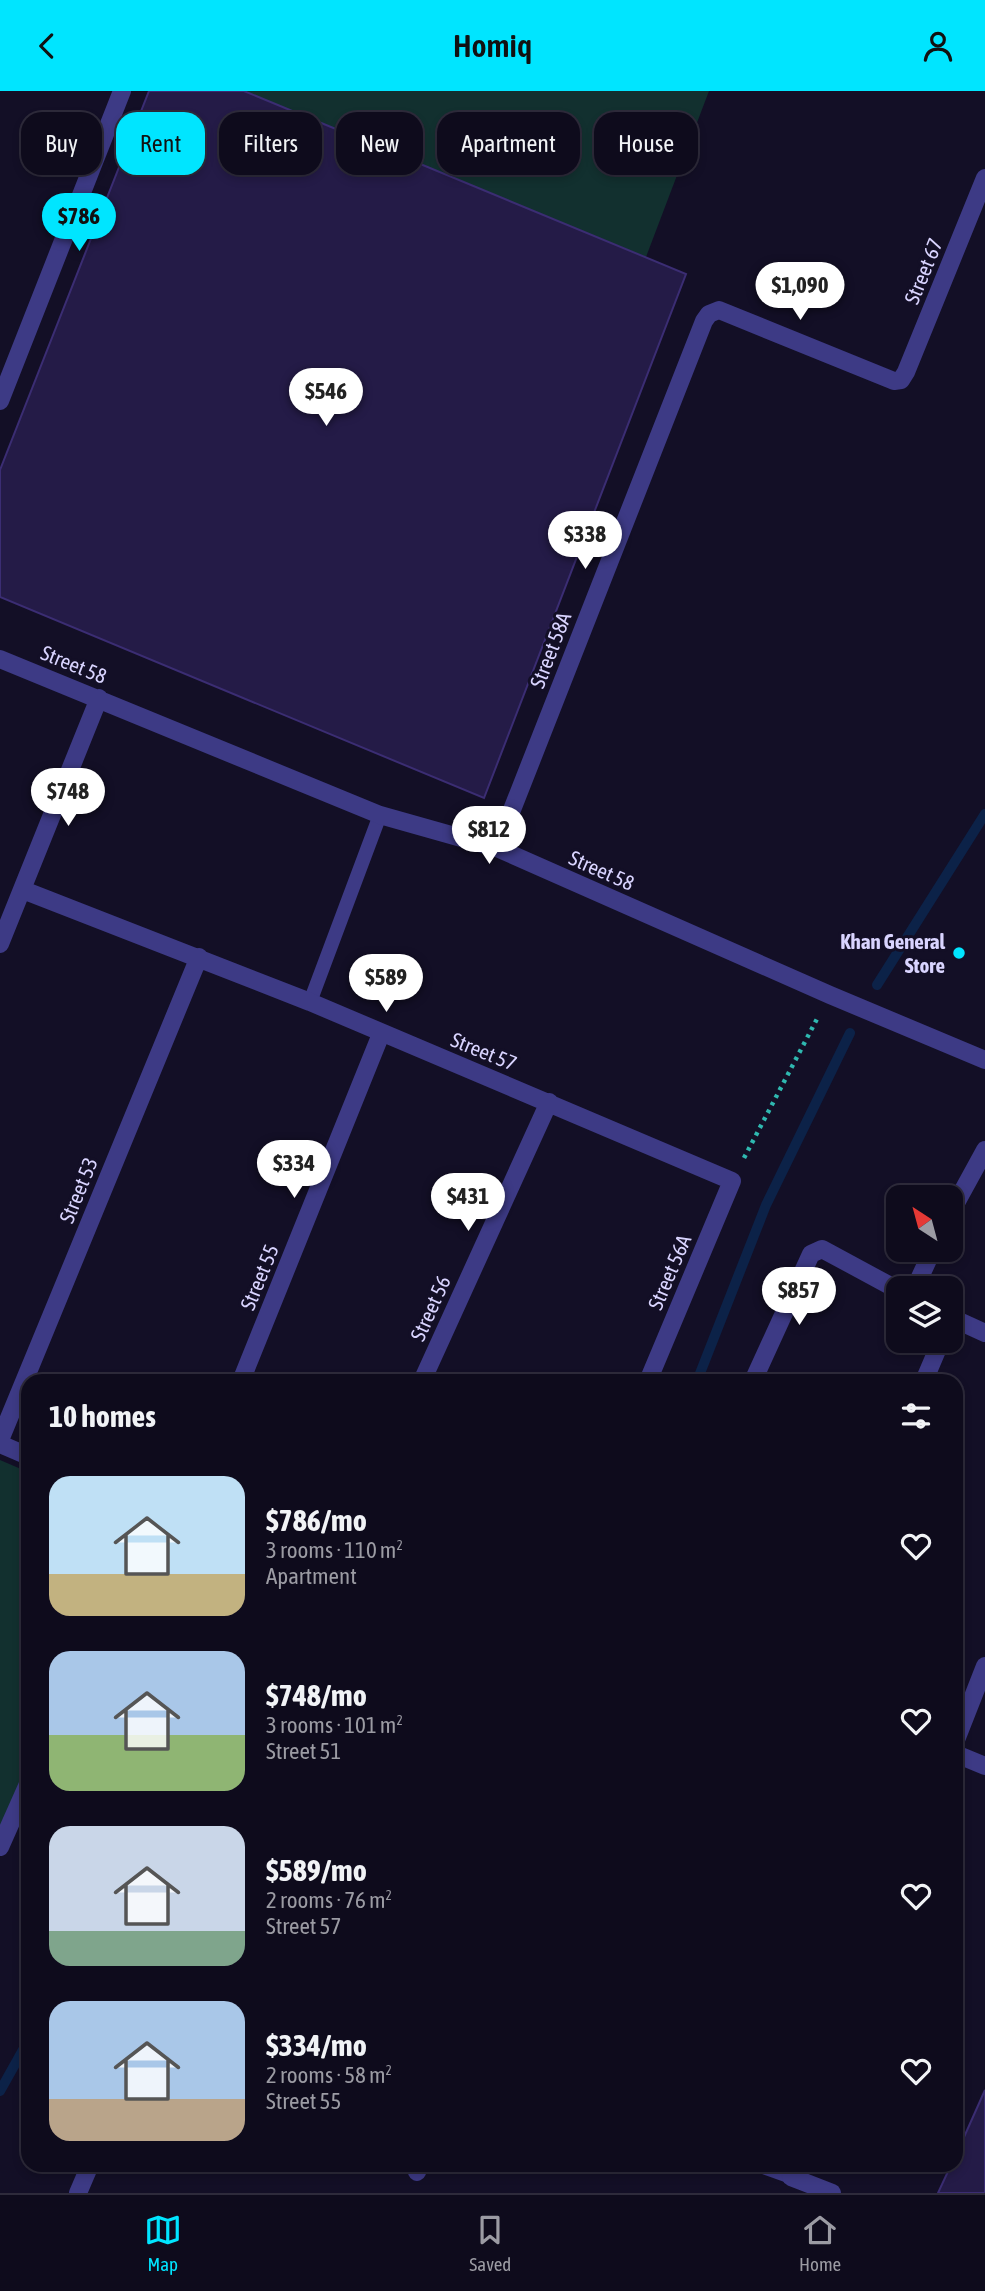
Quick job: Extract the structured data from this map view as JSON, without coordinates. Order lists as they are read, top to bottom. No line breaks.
{"streets":{"street":["Street 67","Street 58A","Street 58","Street 57","Street 53","Street 56A","Street 55","Street 56"]},"crossings":[["Street 67","Street 58A"],["Street 58A","Street 58"],["Street 57","Street 53"],["Street 57","Street 56A"],["Street 57","Street 55"],["Street 57","Street 56"]],"places":["Khan General Store"],"north":"top left","page":{"header":"Homiq","chip":["Buy","Rent","Filters","New","Apartment","House"],"price":["$786","$1,090","$546","$338","$748","$812","$589","$334","$431","$857"],"heading":"10 homes","list":[{"name":"$786/mo","note":"3 rooms · 110 m² · Apartment"},{"name":"$748/mo","note":"3 rooms · 101 m² · Street 51"},{"name":"$589/mo","note":"2 rooms · 76 m² · Street 57"},{"name":"$334/mo","note":"2 rooms · 58 m² · Street 55"}],"tabs":["Map","Saved","Home"]}}
